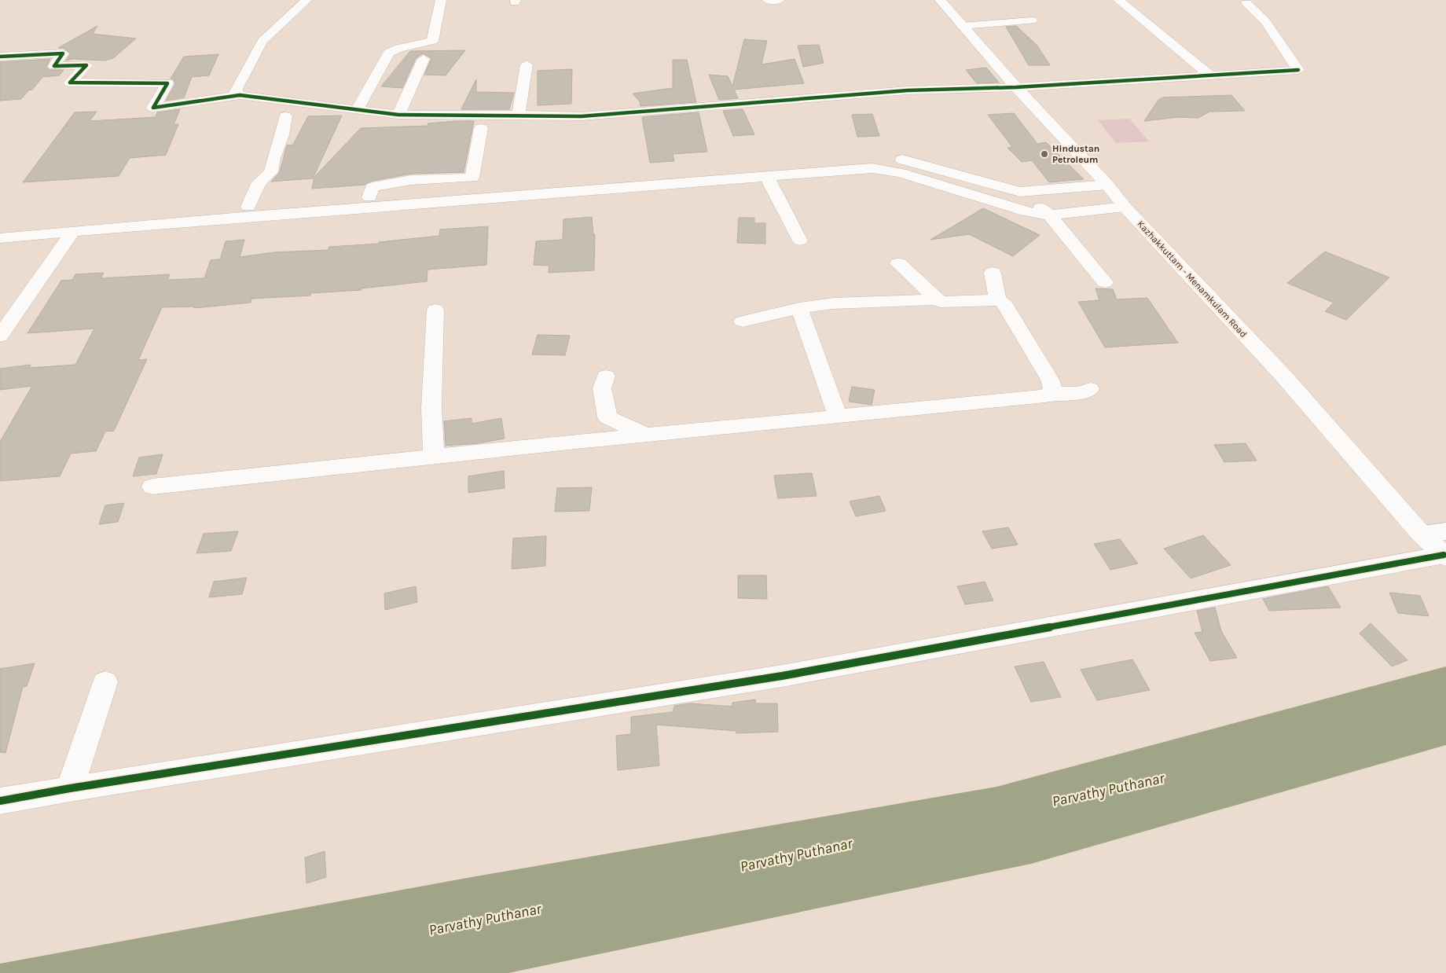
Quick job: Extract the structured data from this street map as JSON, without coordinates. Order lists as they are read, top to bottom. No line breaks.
{"streets":{"street":["Kazhakkuttam - Menamkulam Road"]},"water":["Parvathy Puthanar"],"places":["Hindustan Petroleum"]}
